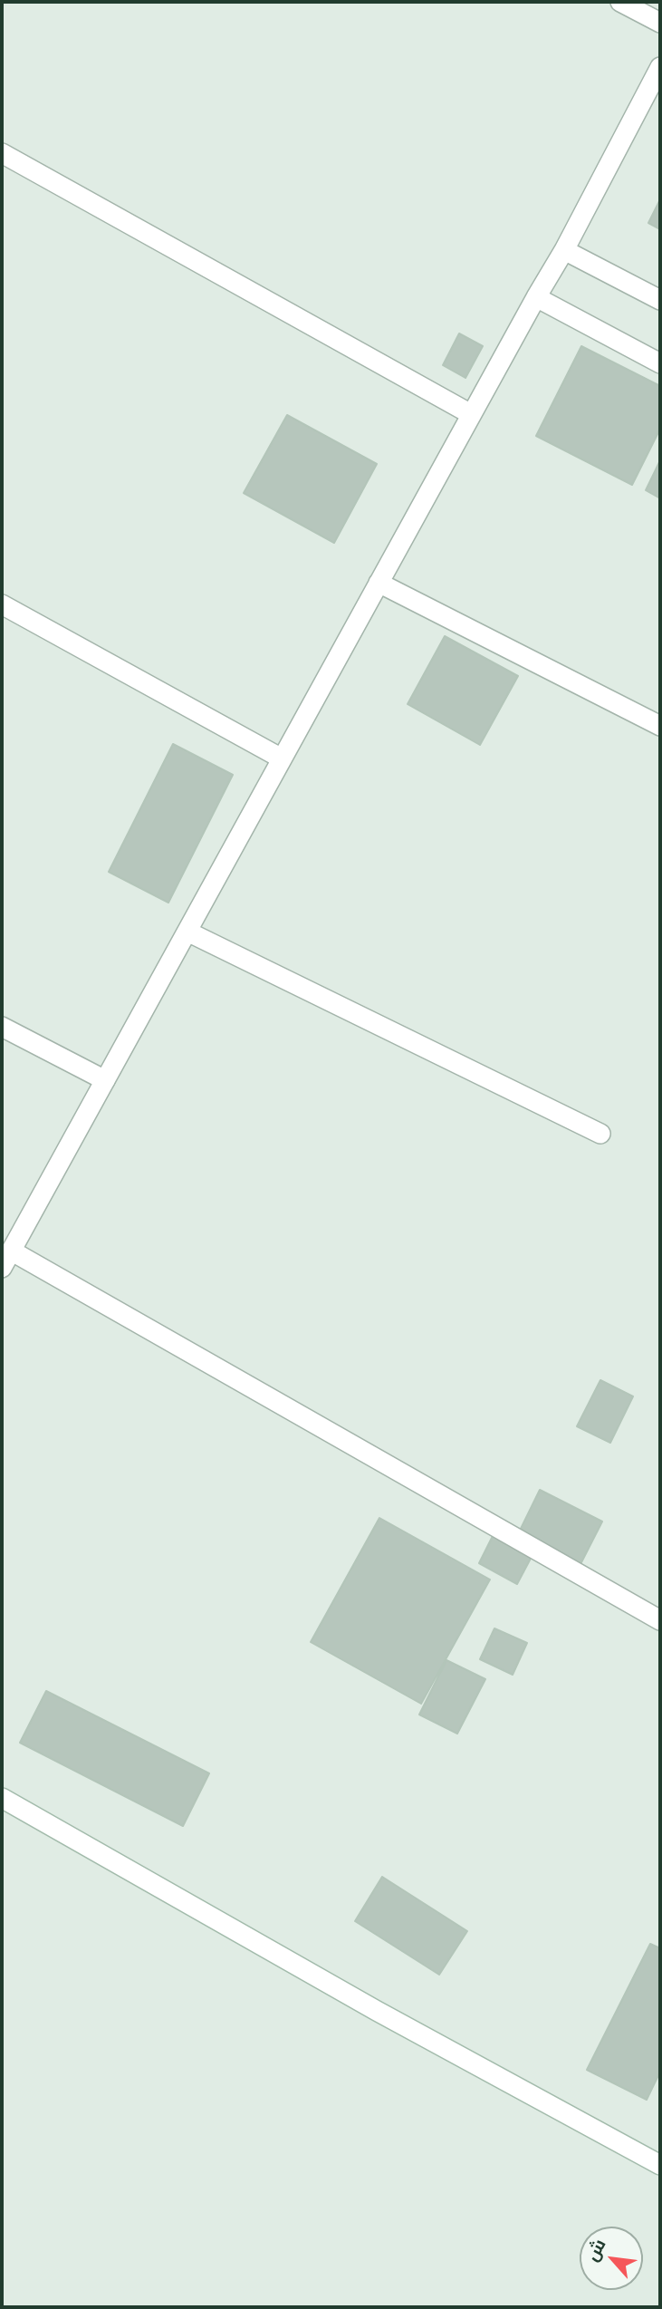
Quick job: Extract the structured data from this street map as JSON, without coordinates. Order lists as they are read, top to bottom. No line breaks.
{"north":"top left"}
